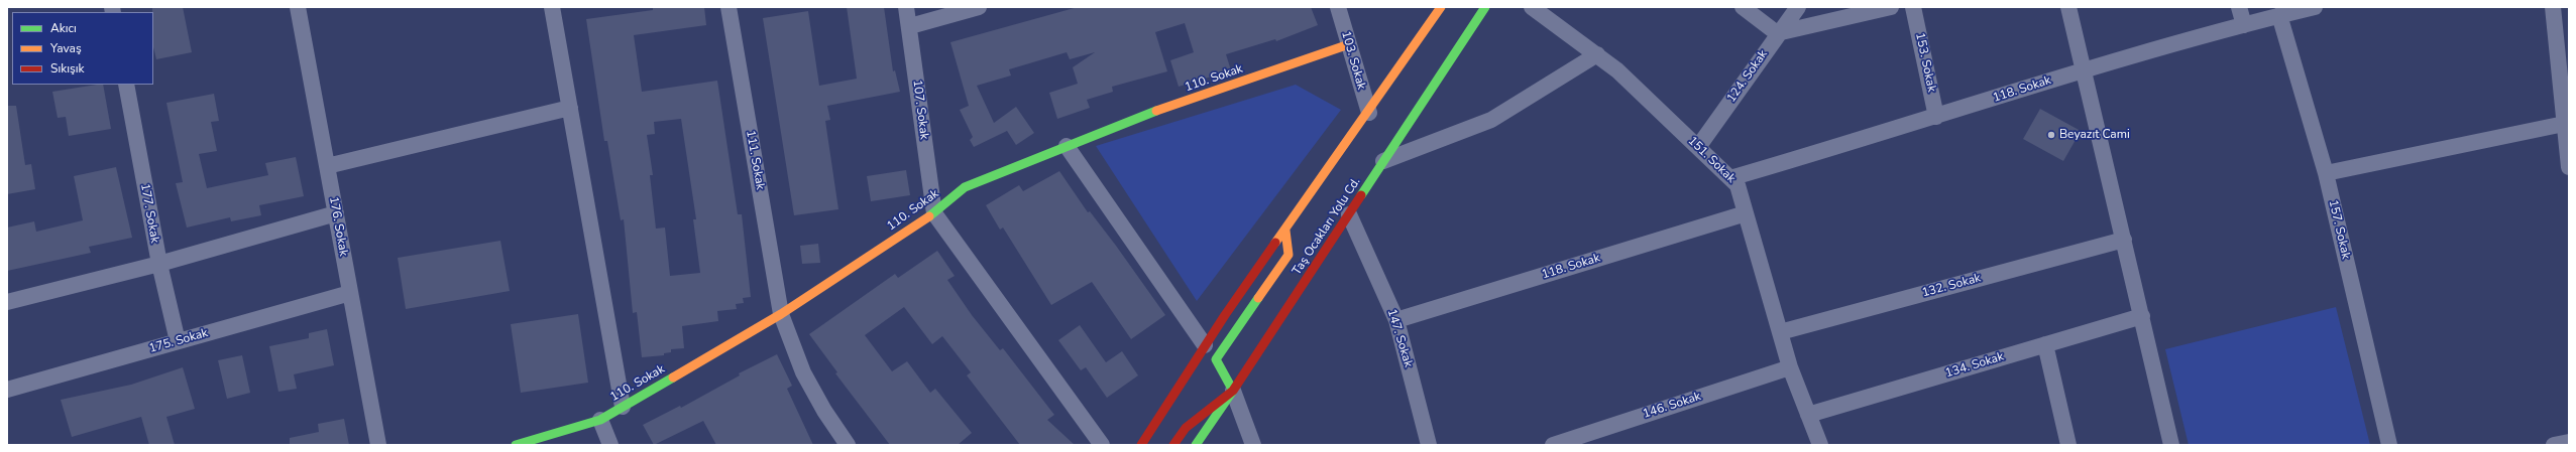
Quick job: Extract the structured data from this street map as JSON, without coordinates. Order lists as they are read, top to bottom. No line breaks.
{"streets":{"street":["103. Sokak","153. Sokak","124. Sokak","110. Sokak","118. Sokak","107. Sokak","111. Sokak","151. Sokak","177. Sokak","176. Sokak","Taş Ocakları Yolu Cd.","157. Sokak","132. Sokak","147. Sokak","175. Sokak","134. Sokak","146. Sokak"]},"crossings":[["103. Sokak","110. Sokak"],["153. Sokak","118. Sokak"],["124. Sokak","151. Sokak"],["110. Sokak","107. Sokak"],["110. Sokak","111. Sokak"],["118. Sokak","151. Sokak"],["118. Sokak","157. Sokak"],["118. Sokak","147. Sokak"],["151. Sokak","132. Sokak"],["151. Sokak","134. Sokak"],["151. Sokak","146. Sokak"],["177. Sokak","175. Sokak"],["176. Sokak","175. Sokak"],["Taş Ocakları Yolu Cd.","147. Sokak"]],"places":["Beyazıt Cami"],"legend":["Akıcı","Yavaş","Sıkışık"]}
